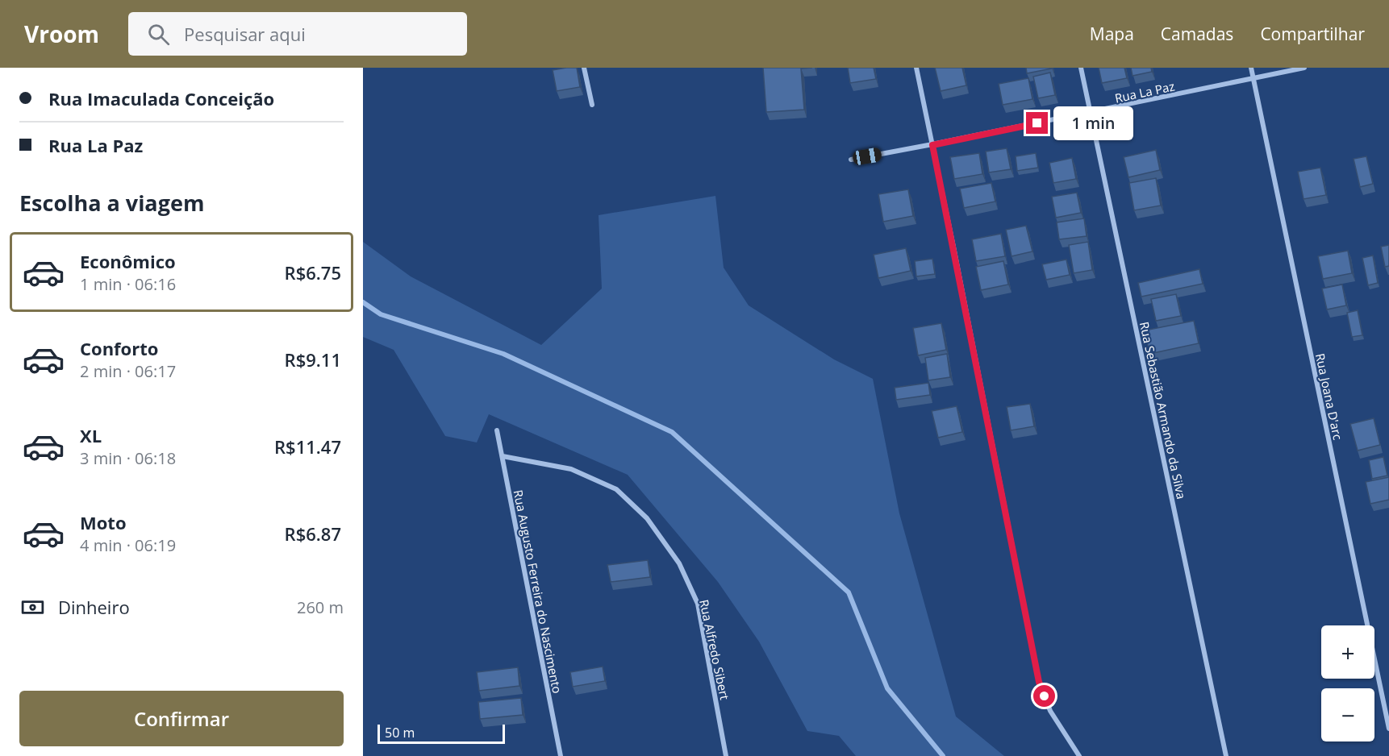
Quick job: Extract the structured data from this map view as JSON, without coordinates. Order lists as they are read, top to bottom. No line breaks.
{"streets":{"street":["Rua La Paz","Rua Joana D'arc","Rua Sebastião Armando da Silva","Rua Augusto Ferreira do Nascimento","Rua Alfredo Sibert"]},"crossings":[["Rua La Paz","Rua Joana D'arc"],["Rua La Paz","Rua Sebastião Armando da Silva"],["Rua Augusto Ferreira do Nascimento","Rua Alfredo Sibert"]],"scale_bar":"50 m","page":{"header":"Vroom","search":"Pesquisar aqui","nav":["Mapa","Camadas","Compartilhar"],"banner":["Rua Imaculada Conceição","Rua La Paz"],"bubble":"1 min","heading":"Escolha a viagem","list":[{"name":"Econômico","note":"1 min · 06:16","value":"R$6.75"},{"name":"Conforto","note":"2 min · 06:17","value":"R$9.11"},{"name":"XL","note":"3 min · 06:18","value":"R$11.47"},{"name":"Moto","note":"4 min · 06:19","value":"R$6.87"}],"pay":["Dinheiro","260 m"],"map_buttons":["+","−"],"buttons":"Confirmar","scale":"50 m"}}
